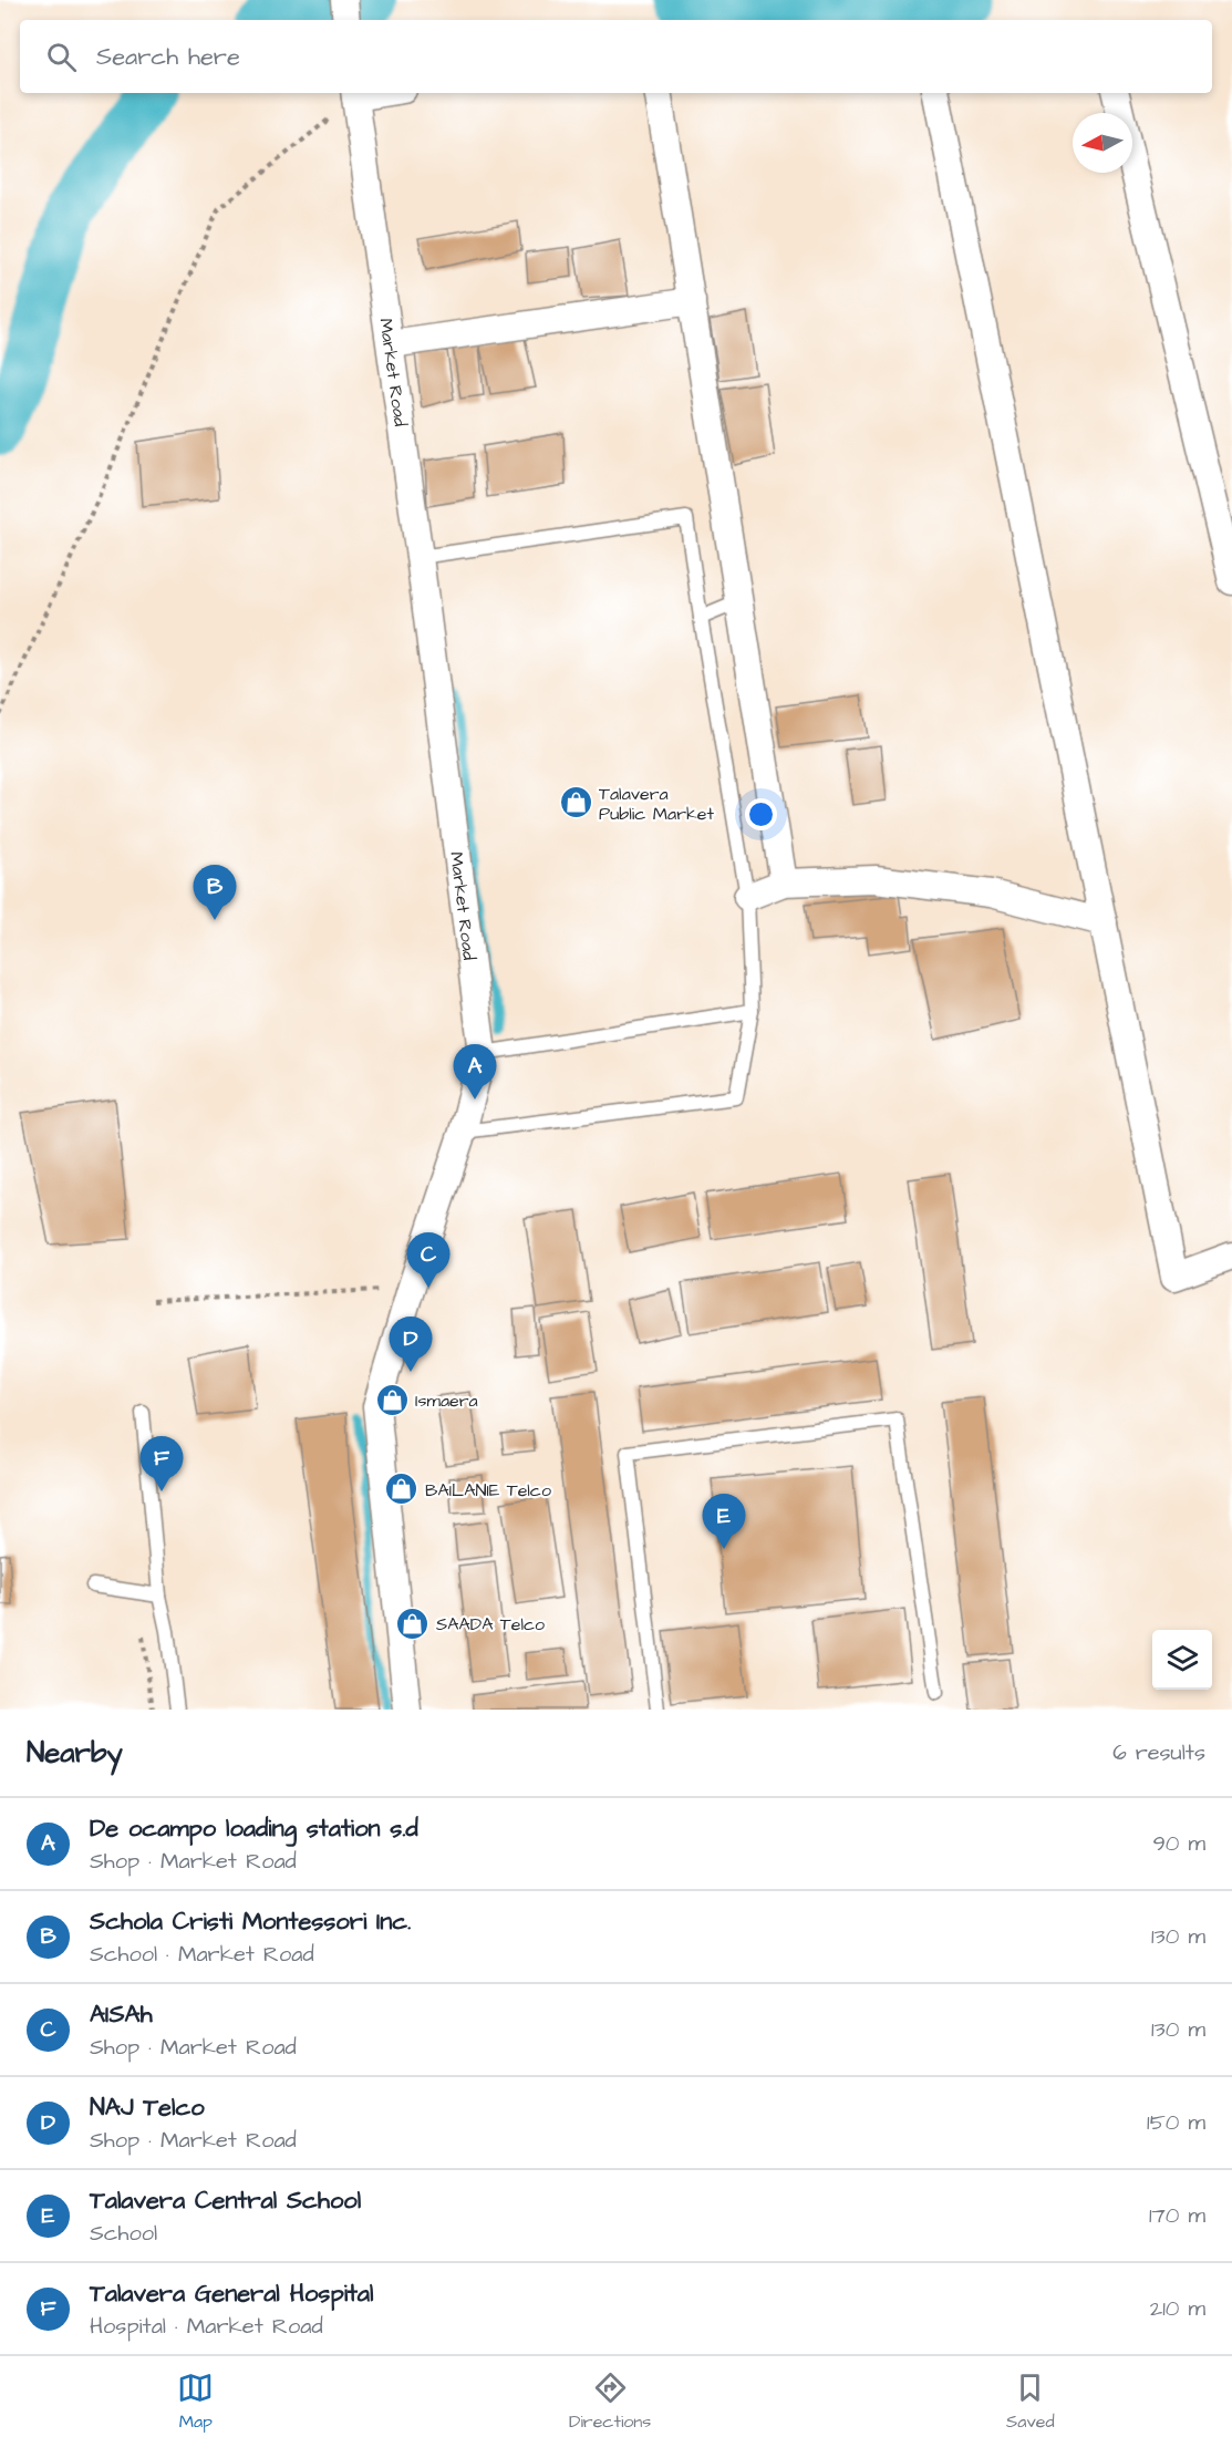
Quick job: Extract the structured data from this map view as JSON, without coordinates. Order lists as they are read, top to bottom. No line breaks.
{"streets":{"street":["Market Road"]},"places":{"shop":["Talavera Public Market","Ismaera","BAILANIE Telco","SAADA Telco"]},"north":"left","page":{"search":"Search here","pins":["B","A","C","D","F","E"],"heading":["Nearby","6 results"],"list":[{"mark":"A","name":"De ocampo loading station s.d","note":"Shop · Market Road","value":"90 m"},{"mark":"B","name":"Schola Cristi Montessori Inc.","note":"School · Market Road","value":"130 m"},{"mark":"C","name":"AISAh","note":"Shop · Market Road","value":"130 m"},{"mark":"D","name":"NAJ Telco","note":"Shop · Market Road","value":"150 m"},{"mark":"E","name":"Talavera Central School","note":"School","value":"170 m"},{"mark":"F","name":"Talavera General Hospital","note":"Hospital · Market Road","value":"210 m"}],"nav":["Map","Directions","Saved"]}}
